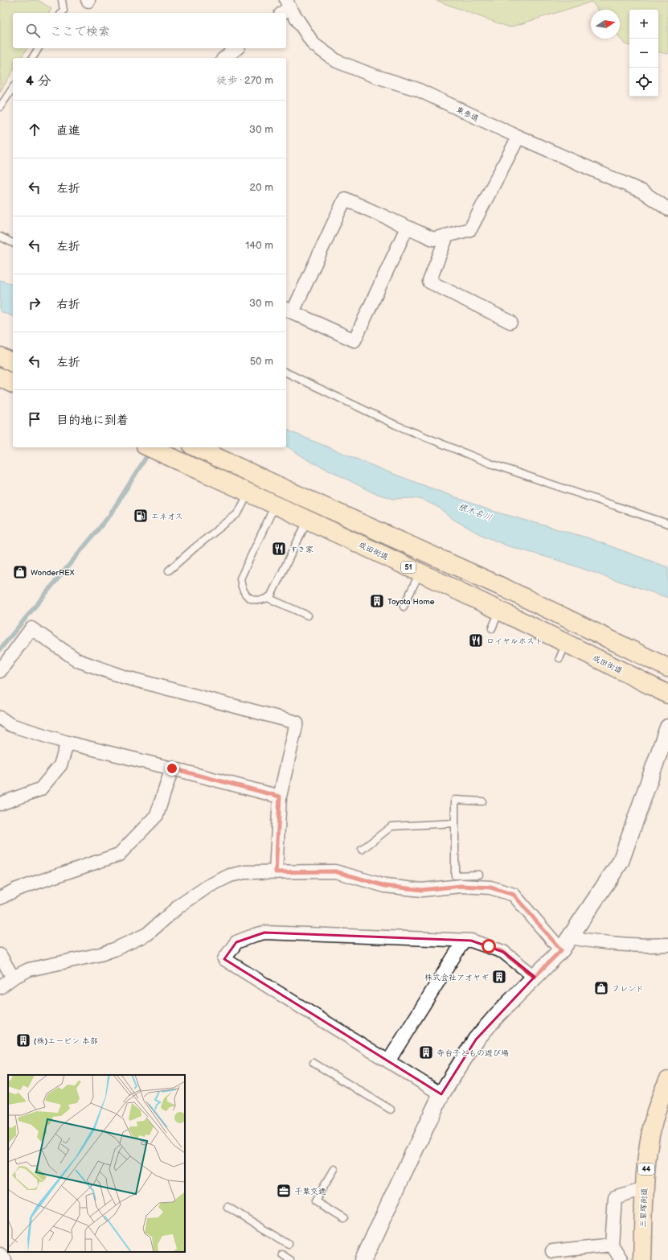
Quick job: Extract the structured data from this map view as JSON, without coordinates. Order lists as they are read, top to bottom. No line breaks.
{"streets":{"main road":["成田街道","51","44","三里塚街道"],"street":["東参道"]},"water":["根木名川"],"places":{"fuel station":["エネオス"],"restaurant":["すき家","ロイヤルホスト"],"shop":["WonderREX","フレンド"],"building":["Toyota Home","株式会社アオヤギ","(株)エービン 本部","寺台子どもの遊び場"],"office":["千葉交通"]},"north":"right","page":{"map_buttons":["+","−"],"search":"ここで検索","heading":["4 分","徒歩 · 270 m"],"list":[["直進","30 m"],["左折","20 m"],["左折","140 m"],["右折","30 m"],["左折","50 m"],"目的地に到着"]}}
